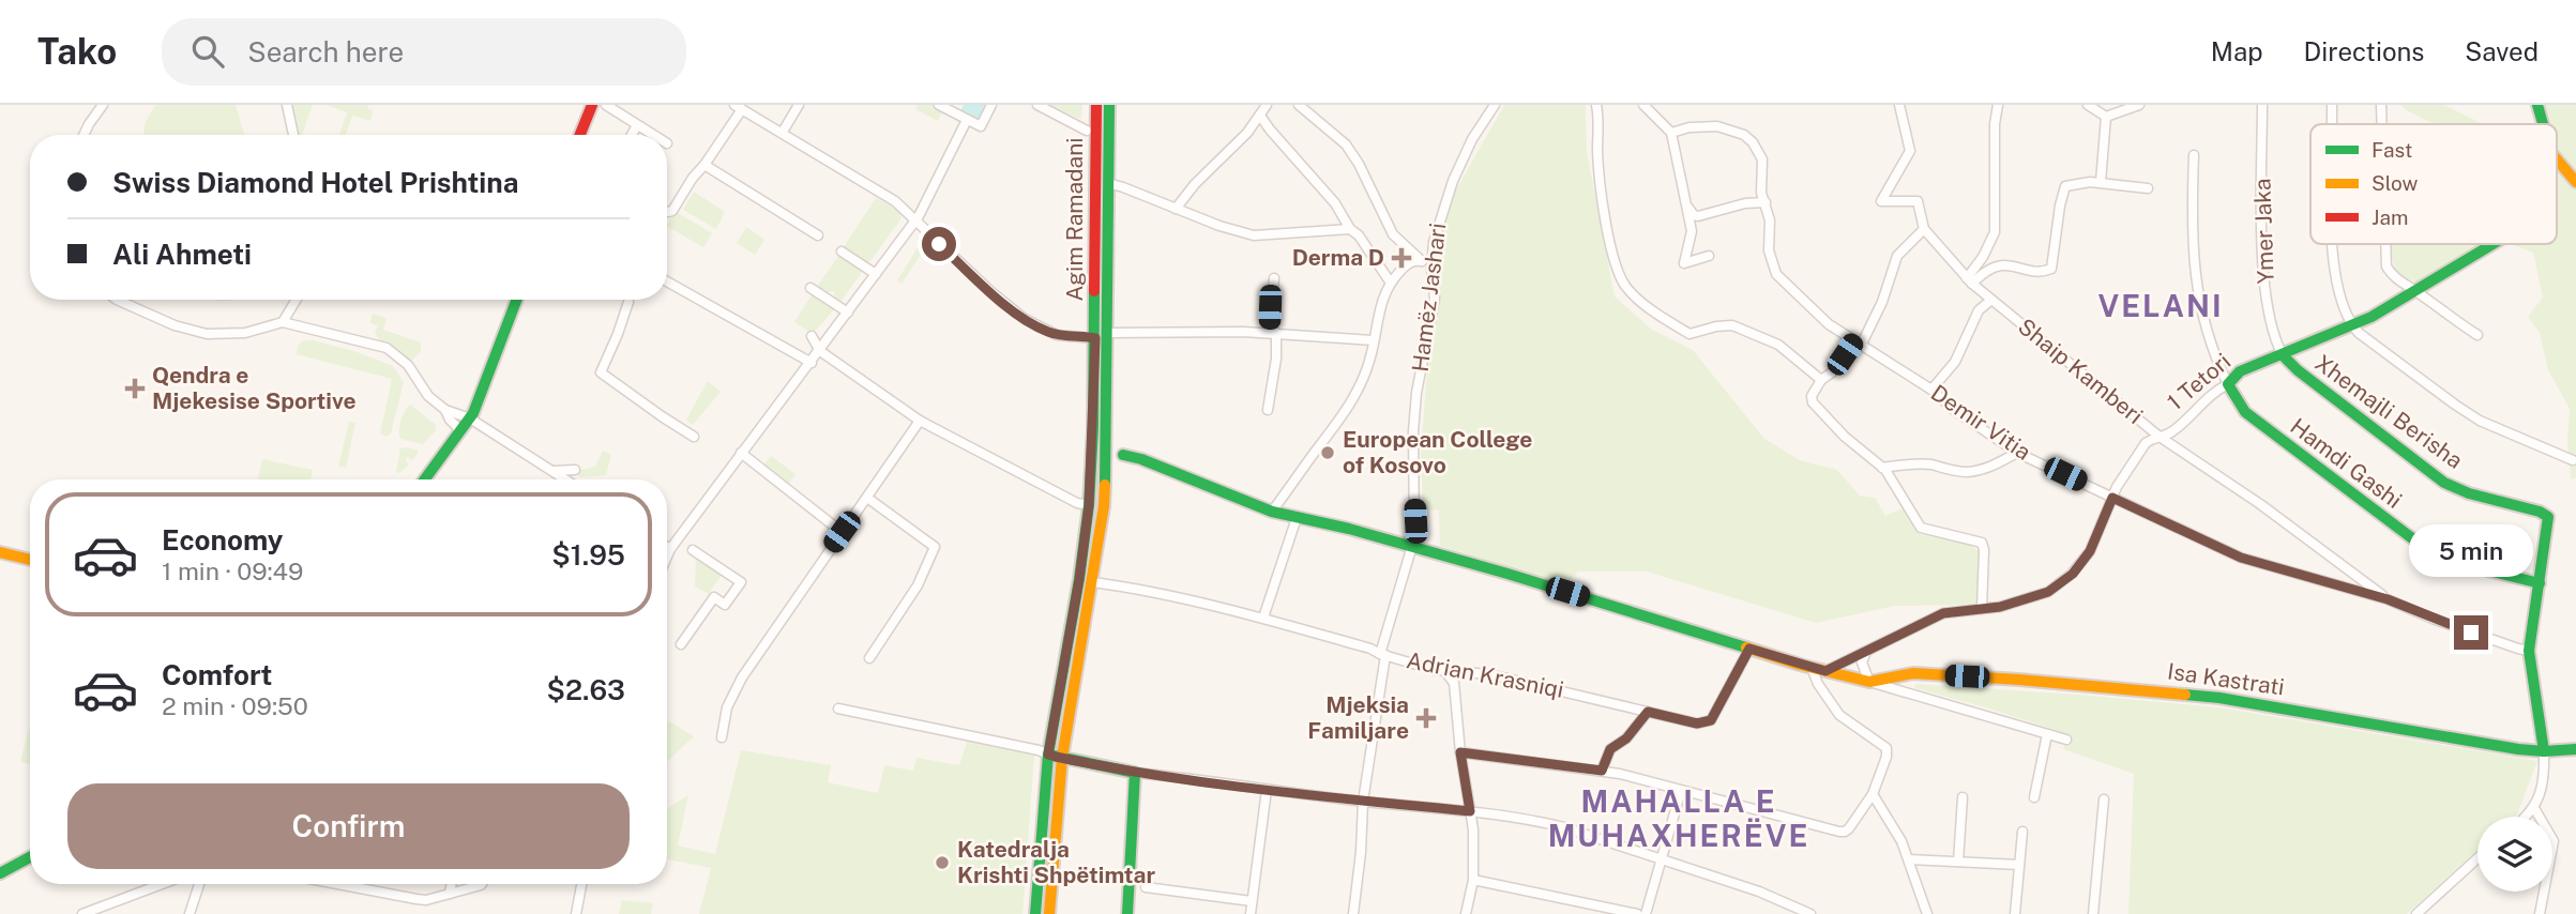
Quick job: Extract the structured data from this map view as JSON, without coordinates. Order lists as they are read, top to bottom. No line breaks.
{"streets":{"street":["Agim Ramadani","Ymer Jaka","Hamëz Jashari","Shaip Kamberi","1 Tetori","Xhemajli Berisha","Demir Vitia","Hamdi Gashi","Adrian Krasniqi","Isa Kastrati"]},"crossings":[["Agim Ramadani","Adrian Krasniqi"],["Ymer Jaka","1 Tetori"],["Ymer Jaka","Xhemajli Berisha"],["Hamëz Jashari","Adrian Krasniqi"],["Shaip Kamberi","1 Tetori"],["Shaip Kamberi","Demir Vitia"],["1 Tetori","Xhemajli Berisha"],["1 Tetori","Demir Vitia"],["1 Tetori","Hamdi Gashi"],["Xhemajli Berisha","Hamdi Gashi"],["Xhemajli Berisha","Isa Kastrati"]],"districts":["VELANI","MAHALLA E MUHAXHERËVE"],"places":{"health":["Derma D","Qendra e Mjekesise Sportive","Mjeksia Familjare"],"other":["European College of Kosovo","Katedralja Krishti Shpëtimtar"]},"legend":["Fast","Slow","Jam"],"page":{"header":"Tako","search":"Search here","nav":["Map","Directions","Saved"],"banner":["Swiss Diamond Hotel Prishtina","Ali Ahmeti"],"list":[{"name":"Economy","note":"1 min · 09:49","value":"$1.95"},{"name":"Comfort","note":"2 min · 09:50","value":"$2.63"}],"bubble":"5 min","buttons":"Confirm"}}
